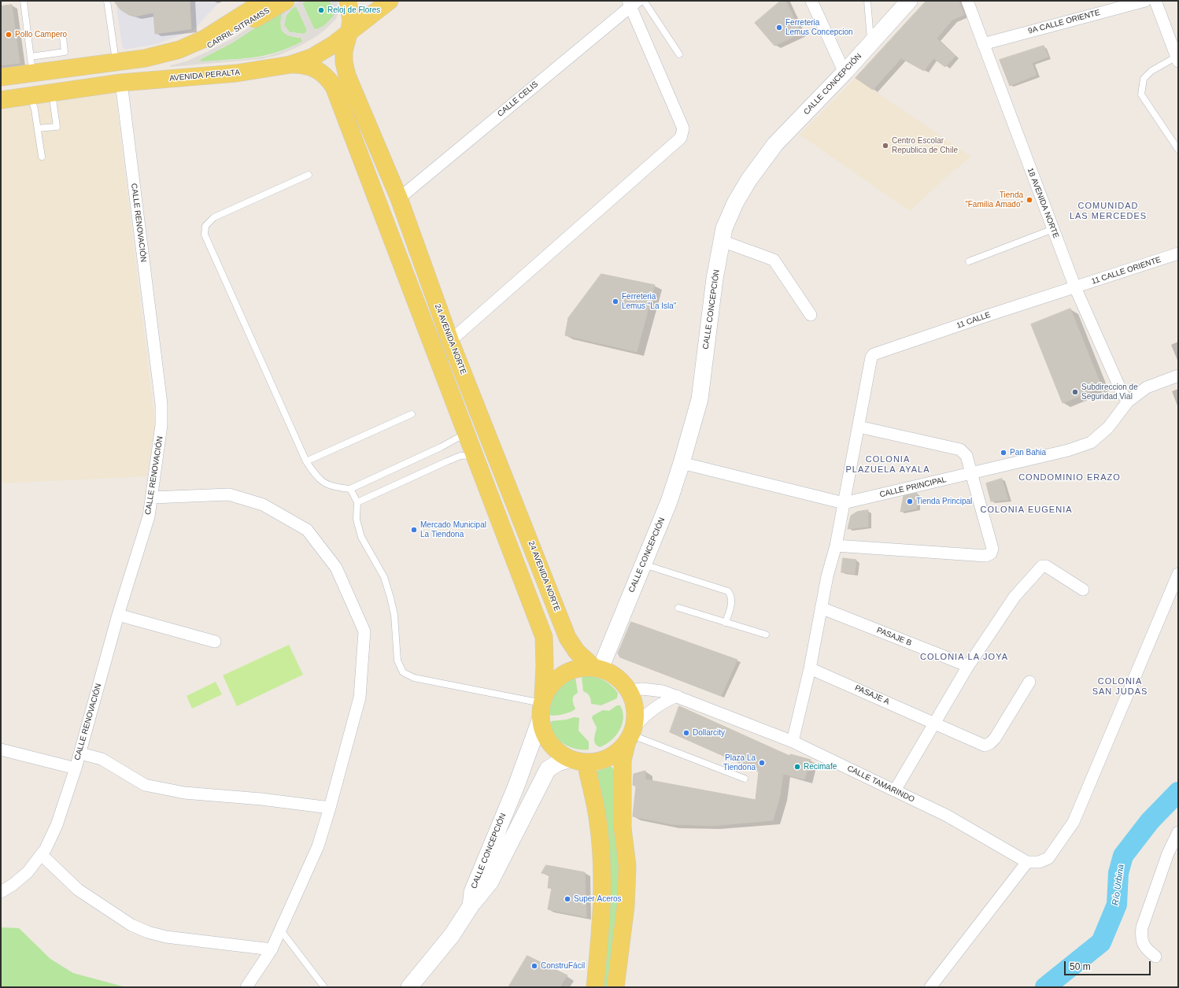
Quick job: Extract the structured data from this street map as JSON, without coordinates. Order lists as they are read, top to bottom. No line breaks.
{"streets":{"main road":["CARRIL SITRAMSS","AVENIDA PERALTA","24 AVENIDA NORTE"],"street":["9A CALLE ORIENTE","CALLE CONCEPCIÓN","CALLE CELIS","18 AVENIDA NORTE","CALLE RENOVACIÓN","11 CALLE ORIENTE","11 CALLE","CALLE PRINCIPAL","PASAJE B","PASAJE A","CALLE TAMARINDO"]},"crossings":[["9A CALLE ORIENTE","18 AVENIDA NORTE"],["CARRIL SITRAMSS","AVENIDA PERALTA"],["CARRIL SITRAMSS","CALLE RENOVACIÓN"],["CARRIL SITRAMSS","24 AVENIDA NORTE"],["AVENIDA PERALTA","CALLE RENOVACIÓN"],["AVENIDA PERALTA","24 AVENIDA NORTE"],["CALLE CONCEPCIÓN","24 AVENIDA NORTE"],["CALLE CONCEPCIÓN","CALLE PRINCIPAL"],["CALLE CONCEPCIÓN","CALLE TAMARINDO"],["CALLE CELIS","24 AVENIDA NORTE"],["18 AVENIDA NORTE","11 CALLE ORIENTE"],["18 AVENIDA NORTE","11 CALLE"],["18 AVENIDA NORTE","CALLE PRINCIPAL"],["11 CALLE ORIENTE","11 CALLE"],["24 AVENIDA NORTE","CALLE TAMARINDO"]],"districts":["COMUNIDAD LAS MERCEDES","COLONIA PLAZUELA AYALA","CONDOMINIO ERAZO","COLONIA EUGENIA","COLONIA LA JOYA","COLONIA SAN JUDAS"],"water":["Río Urbina"],"places":["Reloj de Flores","Ferreteria Lemus Concepcion","Pollo Campero","Centro Escolar Republica de Chile","Tienda \"Familia Amado\"","Ferreteria Lemus \"La Isla\"","Subdireccion de Seguridad Vial","Pan Bahia","Tienda Principal","Mercado Municipal La Tiendona","Dollarcity","Plaza La Tiendona","Recimafe","Super Aceros","ConstruFácil"],"scale_bar":"50 m"}
